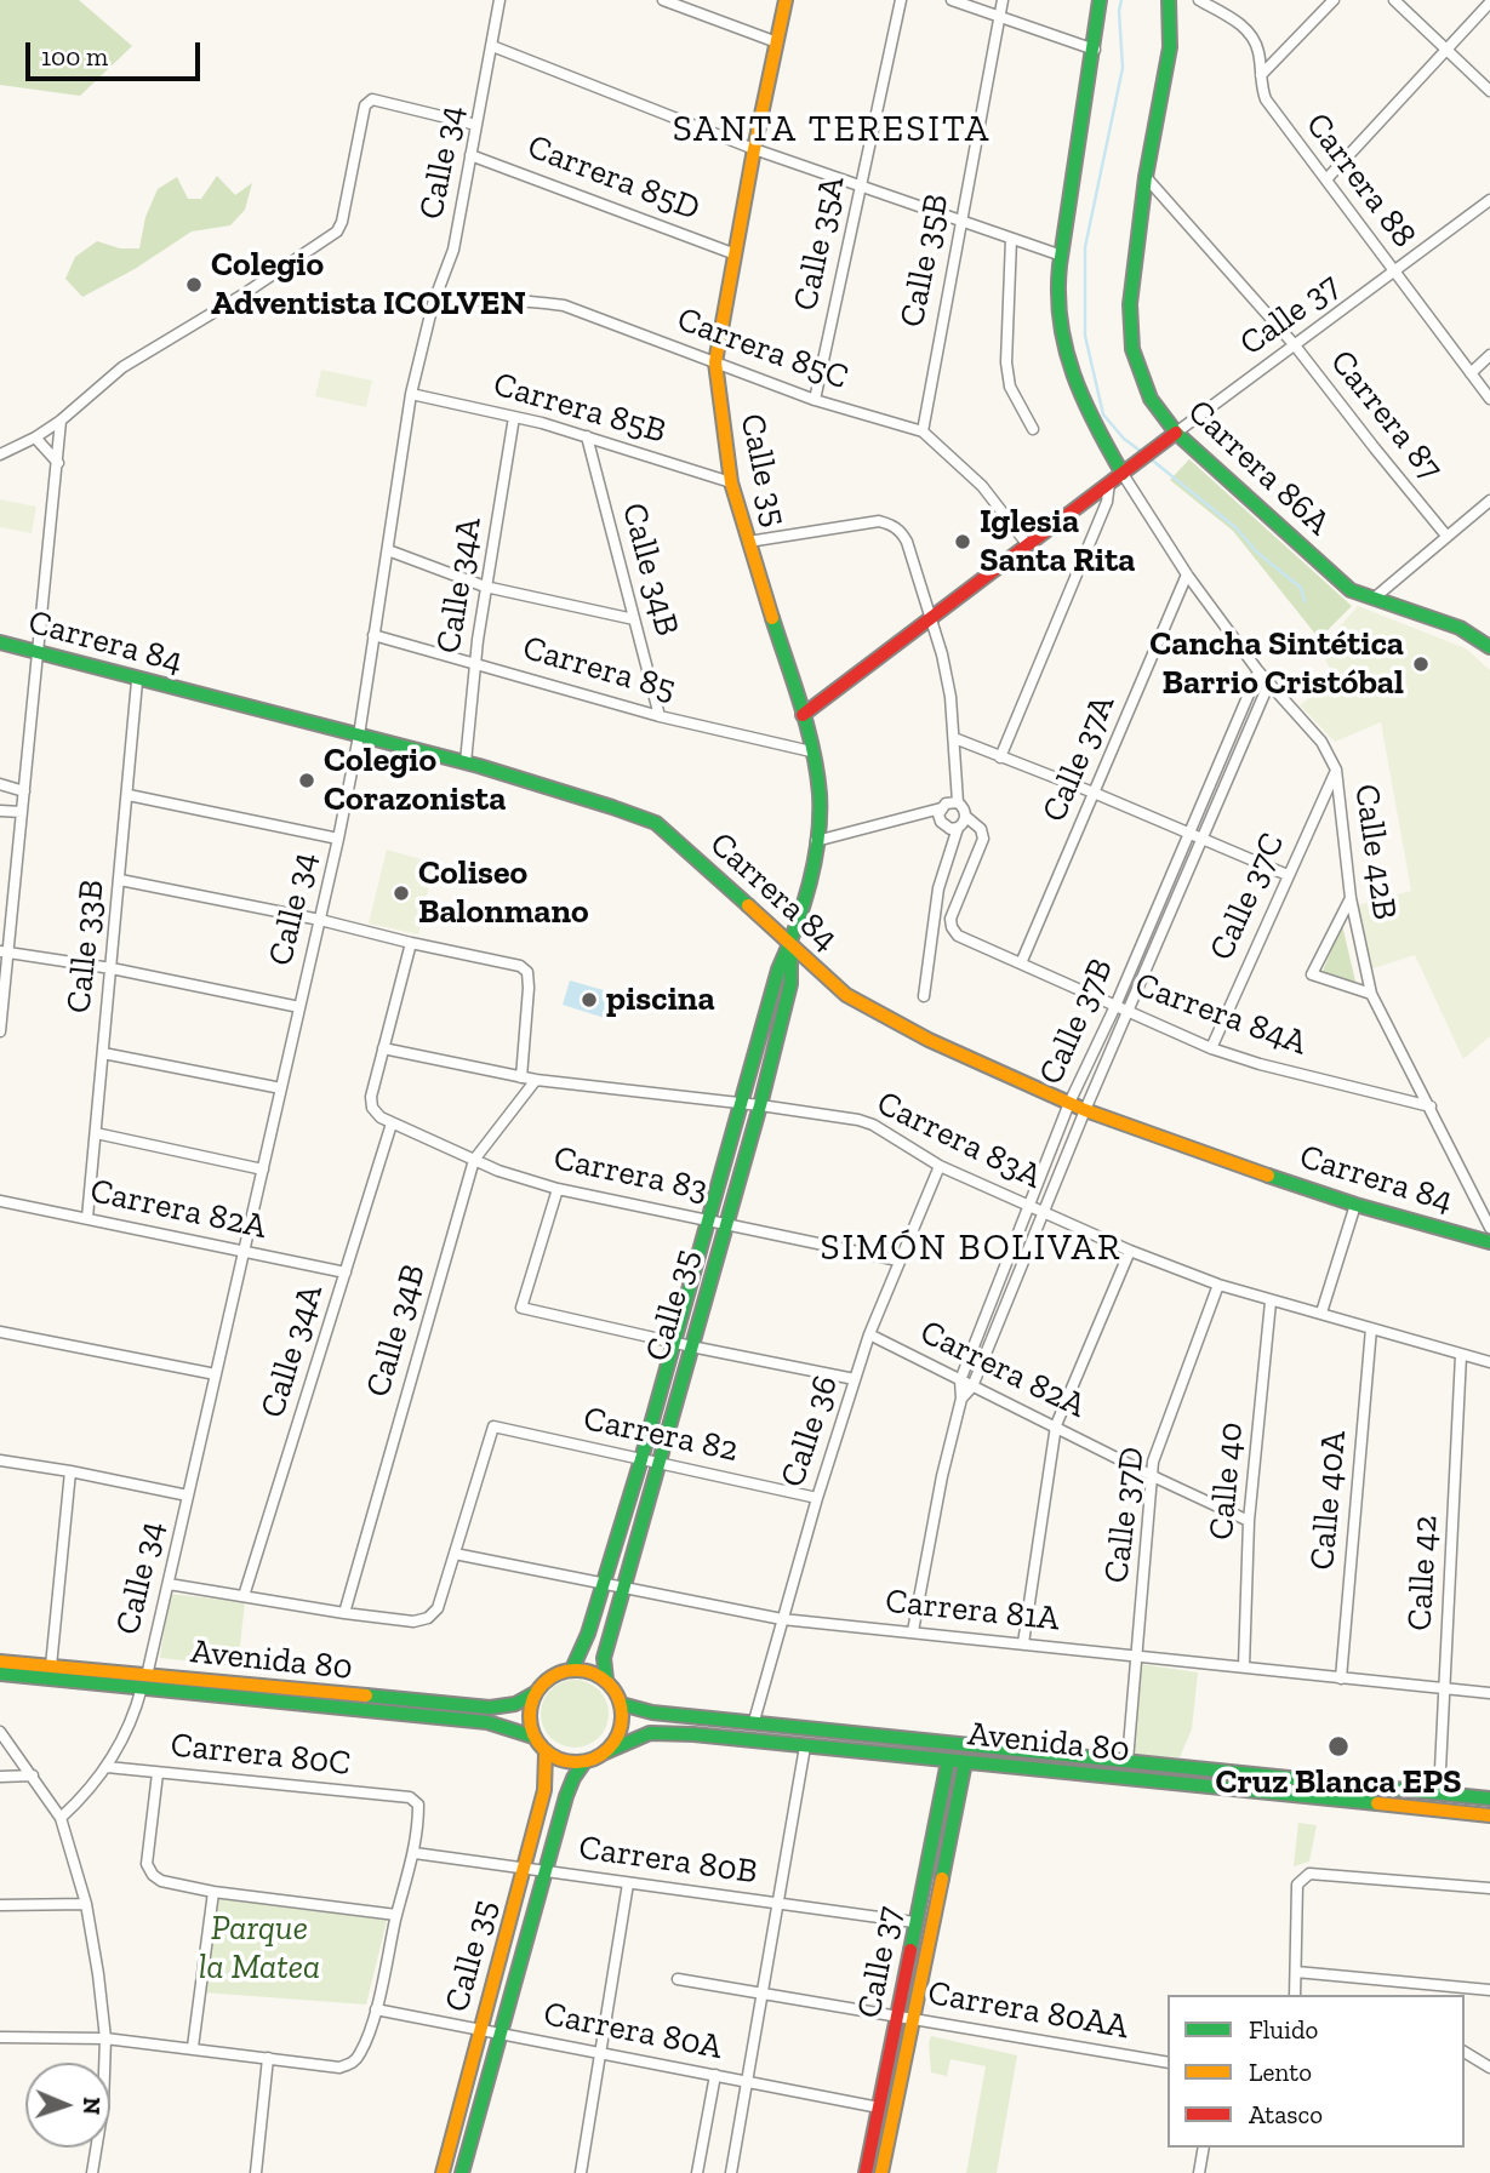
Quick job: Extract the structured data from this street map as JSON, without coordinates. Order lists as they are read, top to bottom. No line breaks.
{"streets":{"street":["Calle 34","Carrera 85D","Carrera 88","Calle 35A","Calle 35B","Calle 37","Carrera 85C","Carrera 85B","Carrera 87","Carrera 86A","Calle 35","Calle 34B","Calle 34A","Carrera 84","Carrera 85","Calle 37A","Calle 42B","Calle 37C","Calle 33B","Carrera 84A","Calle 37B","Carrera 83A","Carrera 83","Carrera 82A","Calle 36","Carrera 82","Calle 40","Calle 40A","Calle 37D","Calle 42","Carrera 81A","Avenida 80","Carrera 80C","Carrera 80B","Carrera 80AA","Carrera 80A"]},"crossings":[["Calle 34","Carrera 85D"],["Calle 34","Carrera 85C"],["Calle 34","Carrera 85B"],["Calle 34","Carrera 84"],["Calle 34","Carrera 85"],["Calle 34","Carrera 82A"],["Calle 34","Avenida 80"],["Calle 34","Carrera 80C"],["Carrera 85D","Calle 35"],["Carrera 88","Calle 37"],["Calle 35A","Carrera 85C"],["Calle 35B","Carrera 85C"],["Calle 37","Carrera 87"],["Calle 37","Carrera 86A"],["Calle 37","Calle 42B"],["Calle 37","Avenida 80"],["Calle 37","Carrera 80B"],["Calle 37","Carrera 80AA"],["Calle 37","Carrera 80A"],["Carrera 85C","Calle 35"],["Carrera 85B","Calle 35"],["Carrera 85B","Calle 34B"],["Carrera 85B","Calle 34A"],["Carrera 87","Carrera 86A"],["Calle 35","Carrera 84"],["Calle 35","Carrera 85"],["Calle 35","Carrera 83A"],["Calle 35","Carrera 83"],["Calle 35","Carrera 82"],["Calle 35","Carrera 81A"],["Calle 35","Avenida 80"],["Calle 35","Carrera 80B"],["Calle 35","Carrera 80A"],["Calle 34B","Carrera 85"],["Calle 34B","Carrera 83A"],["Calle 34B","Carrera 83"],["Calle 34A","Carrera 84"],["Calle 34A","Carrera 85"],["Calle 34A","Carrera 83"],["Calle 34A","Carrera 82A"],["Carrera 84","Calle 33B"],["Carrera 84","Calle 37B"],["Calle 37A","Calle 42B"],["Calle 37A","Carrera 84A"],["Calle 42B","Calle 37C"],["Calle 42B","Carrera 84A"],["Calle 42B","Calle 37B"],["Calle 37C","Carrera 84A"],["Calle 33B","Carrera 82A"],["Carrera 84A","Calle 37B"],["Calle 37B","Carrera 83A"],["Calle 37B","Carrera 82A"],["Calle 37B","Carrera 81A"],["Carrera 83A","Carrera 83"],["Carrera 83A","Calle 36"],["Carrera 83A","Calle 40"],["Carrera 83A","Calle 40A"],["Carrera 83A","Calle 37D"],["Carrera 83A","Calle 42"],["Carrera 83","Calle 36"],["Carrera 82A","Calle 36"],["Carrera 82A","Calle 40"],["Carrera 82A","Calle 37D"],["Calle 36","Carrera 82"],["Calle 36","Carrera 81A"],["Calle 36","Avenida 80"],["Carrera 82","Carrera 81A"],["Calle 40","Carrera 81A"],["Calle 40A","Carrera 81A"],["Calle 37D","Carrera 81A"],["Calle 37D","Avenida 80"],["Calle 42","Carrera 81A"],["Calle 42","Avenida 80"],["Carrera 80C","Carrera 80B"]],"districts":["SANTA TERESITA","SIMÓN BOLIVAR"],"parks":["Parque la Matea"],"places":["Colegio Adventista ICOLVEN","Iglesia Santa Rita","Cancha Sintética Barrio Cristóbal","Colegio Corazonista","Coliseo Balonmano","piscina","Cruz Blanca EPS"],"legend":["Fluido","Lento","Atasco"],"scale_bar":"100 m","north":"right"}
